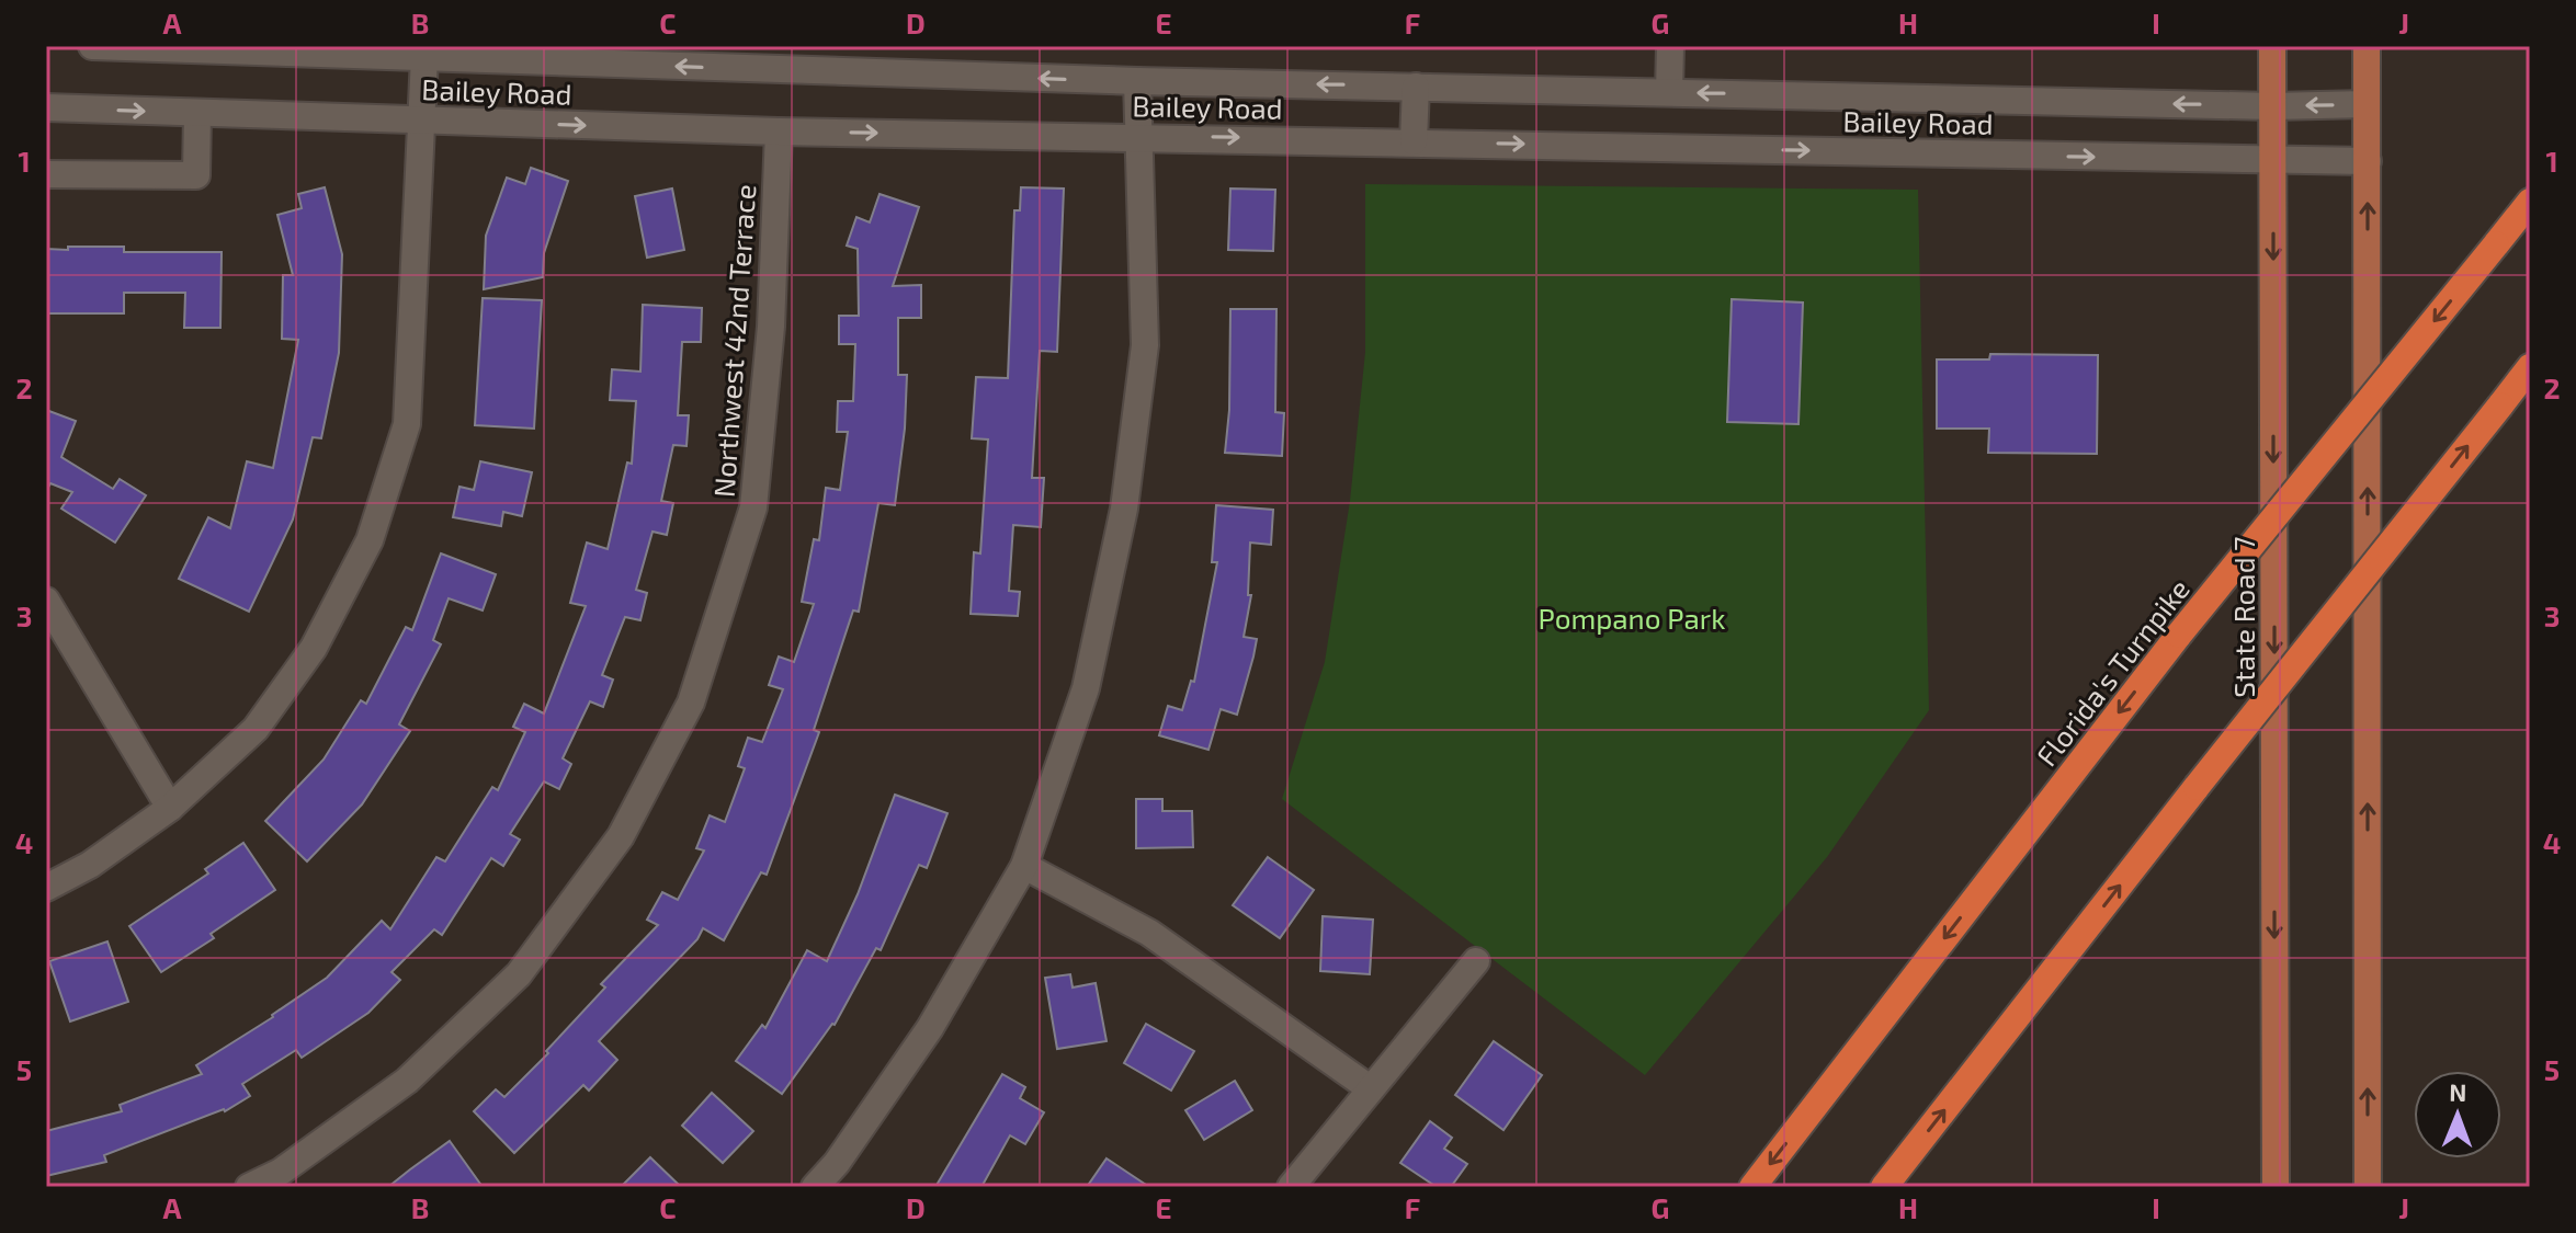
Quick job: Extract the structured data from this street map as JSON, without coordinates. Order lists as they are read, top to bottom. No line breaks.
{"streets":{"highway":["Florida's Turnpike"],"main road":["State Road 7"],"street":["Bailey Road","Northwest 42nd Terrace"]},"crossings":[["Bailey Road","Northwest 42nd Terrace"],["Bailey Road","State Road 7"]],"parks":["Pompano Park"],"north":"top","grid":{"columns":["A","B","C","D","E","F","G","H","I","J"],"rows":["1","2","3","4","5"]}}
